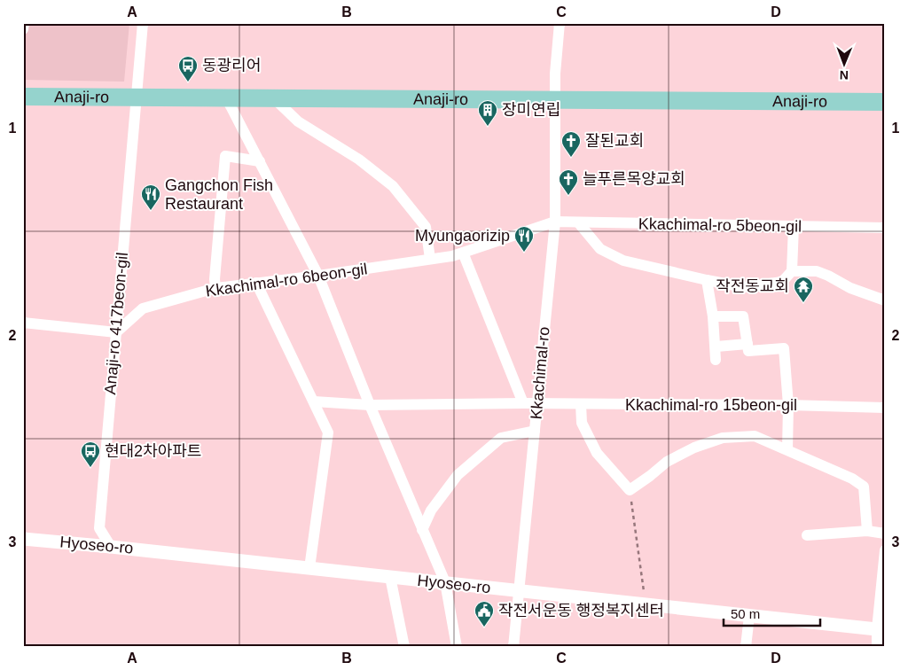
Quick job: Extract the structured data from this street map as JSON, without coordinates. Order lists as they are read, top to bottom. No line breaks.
{"streets":{"main road":["Anaji-ro"],"street":["Kkachimal-ro 5beon-gil","Kkachimal-ro 6beon-gil","Anaji-ro 417beon-gil","Kkachimal-ro","Kkachimal-ro 15beon-gil","Hyoseo-ro"]},"crossings":[["Anaji-ro","Anaji-ro 417beon-gil"],["Anaji-ro","Kkachimal-ro"],["Kkachimal-ro 5beon-gil","Kkachimal-ro 6beon-gil"],["Kkachimal-ro 5beon-gil","Kkachimal-ro"],["Kkachimal-ro 6beon-gil","Anaji-ro 417beon-gil"],["Kkachimal-ro 6beon-gil","Kkachimal-ro"],["Anaji-ro 417beon-gil","Hyoseo-ro"],["Kkachimal-ro","Kkachimal-ro 15beon-gil"],["Kkachimal-ro","Hyoseo-ro"]],"places":{"bus stop":["동광리어","현대2차아파트"],"building":["장미연립"],"church":["잘된교회","늘푸른목양교회"],"restaurant":["Gangchon Fish Restaurant","Myungaorizip"],"temple":["작전동교회"],"public building":["작전서운동 행정복지센터"]},"scale_bar":"50 m","north":"bottom","grid":{"columns":["A","B","C","D"],"rows":["1","2","3"]}}
